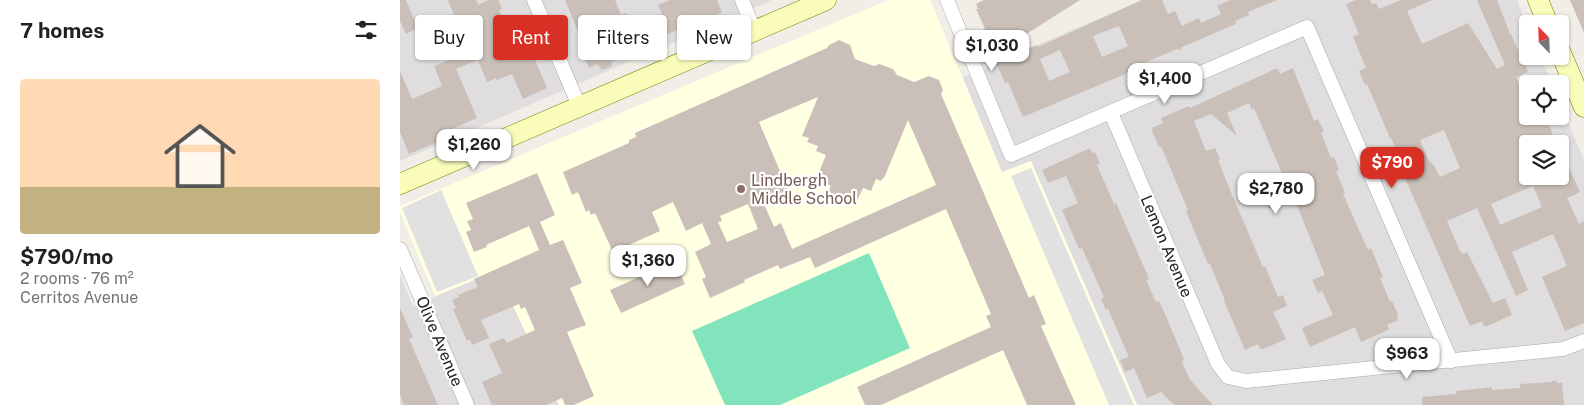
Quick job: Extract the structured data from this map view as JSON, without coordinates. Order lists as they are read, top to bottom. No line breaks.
{"streets":{"street":["Lemon Avenue","Olive Avenue"]},"places":["Lindbergh Middle School"],"north":"top left","page":{"heading":"7 homes","chip":["Buy","Rent","Filters","New"],"price":["$1,030","$1,400","$1,260","$790","$2,780","$1,360","$963"],"list":[{"name":"$790/mo","note":"2 rooms · 76 m² · Cerritos Avenue"}]}}
